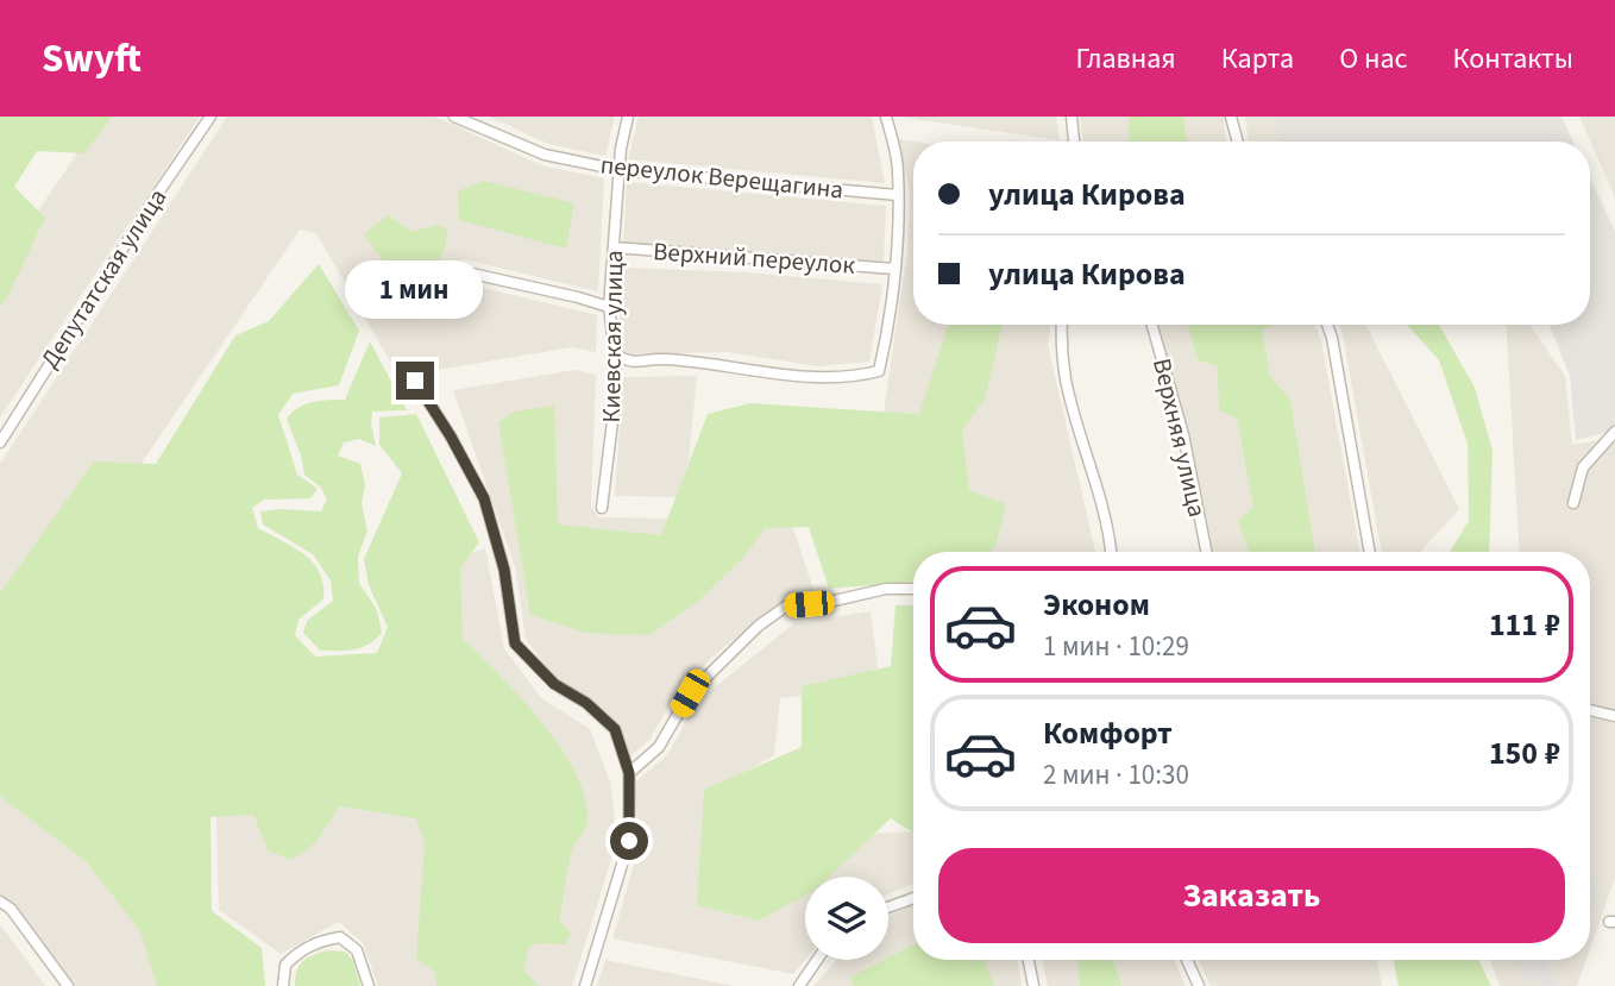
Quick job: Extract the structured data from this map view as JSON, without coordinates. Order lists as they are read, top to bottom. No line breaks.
{"streets":{"street":["переулок Верещагина","Верхний переулок","Депутатская улица","Киевская улица","Верхняя улица"]},"crossings":[["переулок Верещагина","Киевская улица"],["Верхний переулок","Киевская улица"]],"page":{"header":"Swyft","nav":["Главная","Карта","О нас","Контакты"],"banner":["улица Кирова","улица Кирова"],"bubble":"1 мин","list":[{"name":"Эконом","note":"1 мин · 10:29","value":"111 ₽"},{"name":"Комфорт","note":"2 мин · 10:30","value":"150 ₽"}],"buttons":"Заказать"}}
